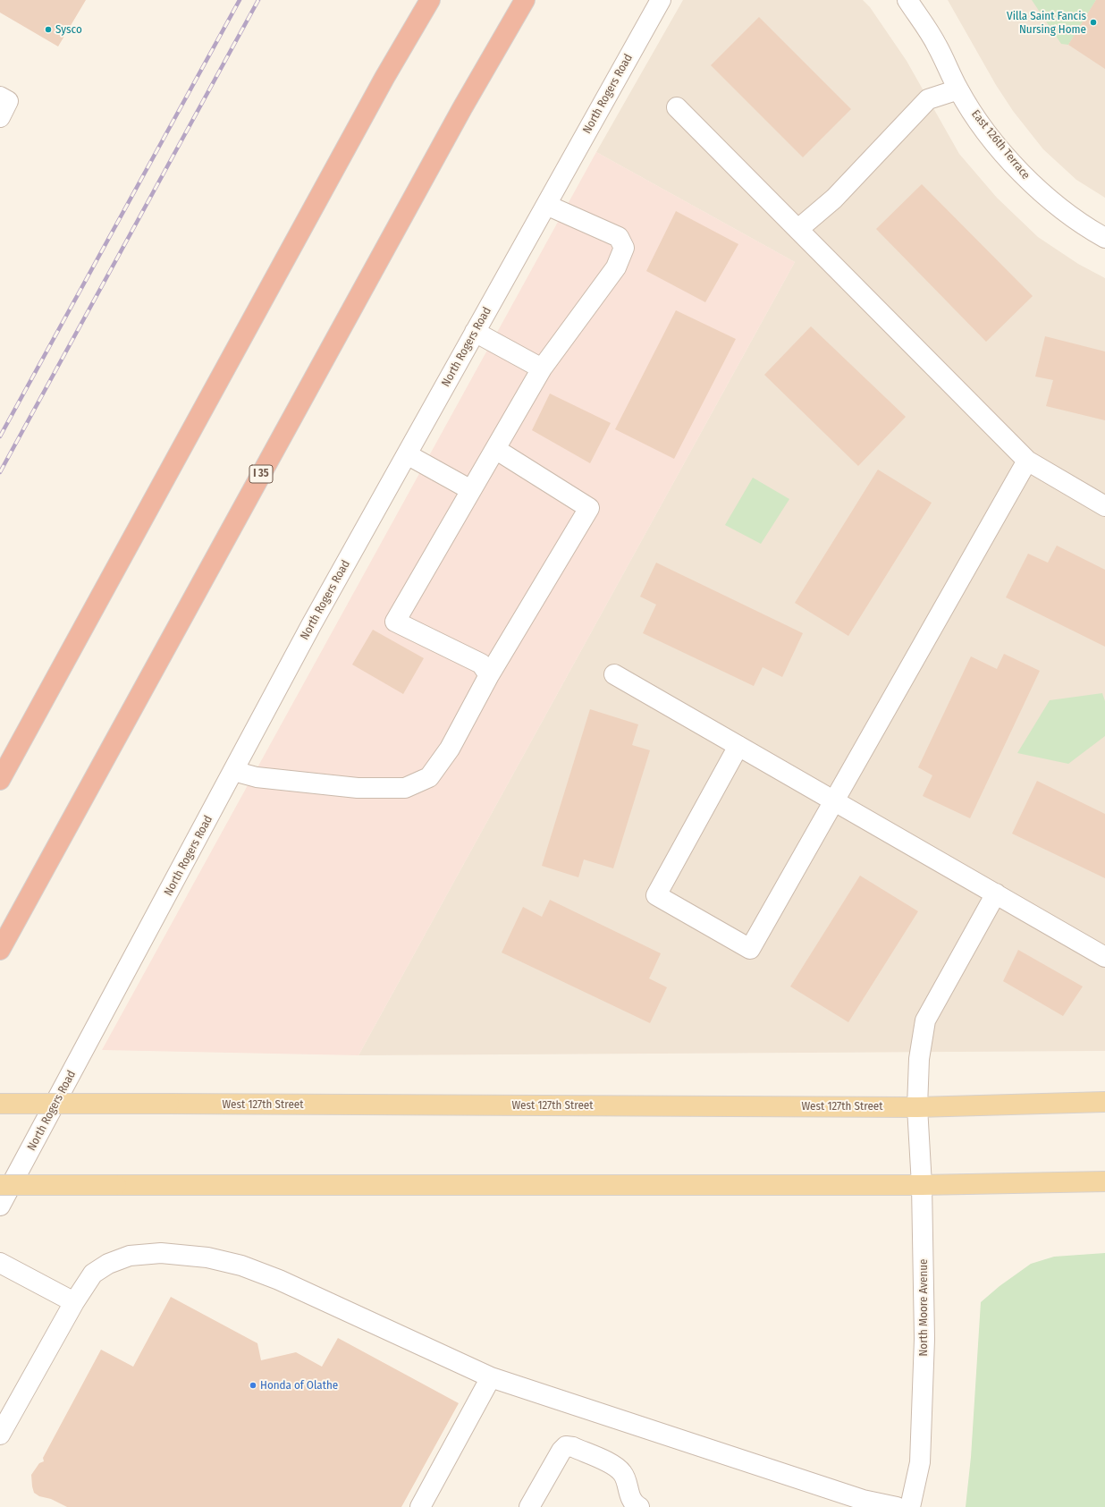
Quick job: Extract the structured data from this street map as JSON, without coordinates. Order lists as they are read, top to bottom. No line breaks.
{"streets":{"highway":["I 35"],"main road":["West 127th Street"],"street":["North Rogers Road","East 126th Terrace","North Moore Avenue"]},"crossings":[["West 127th Street","North Moore Avenue"]],"places":["Villa Saint Fancis Nursing Home","Sysco","Honda of Olathe"]}
